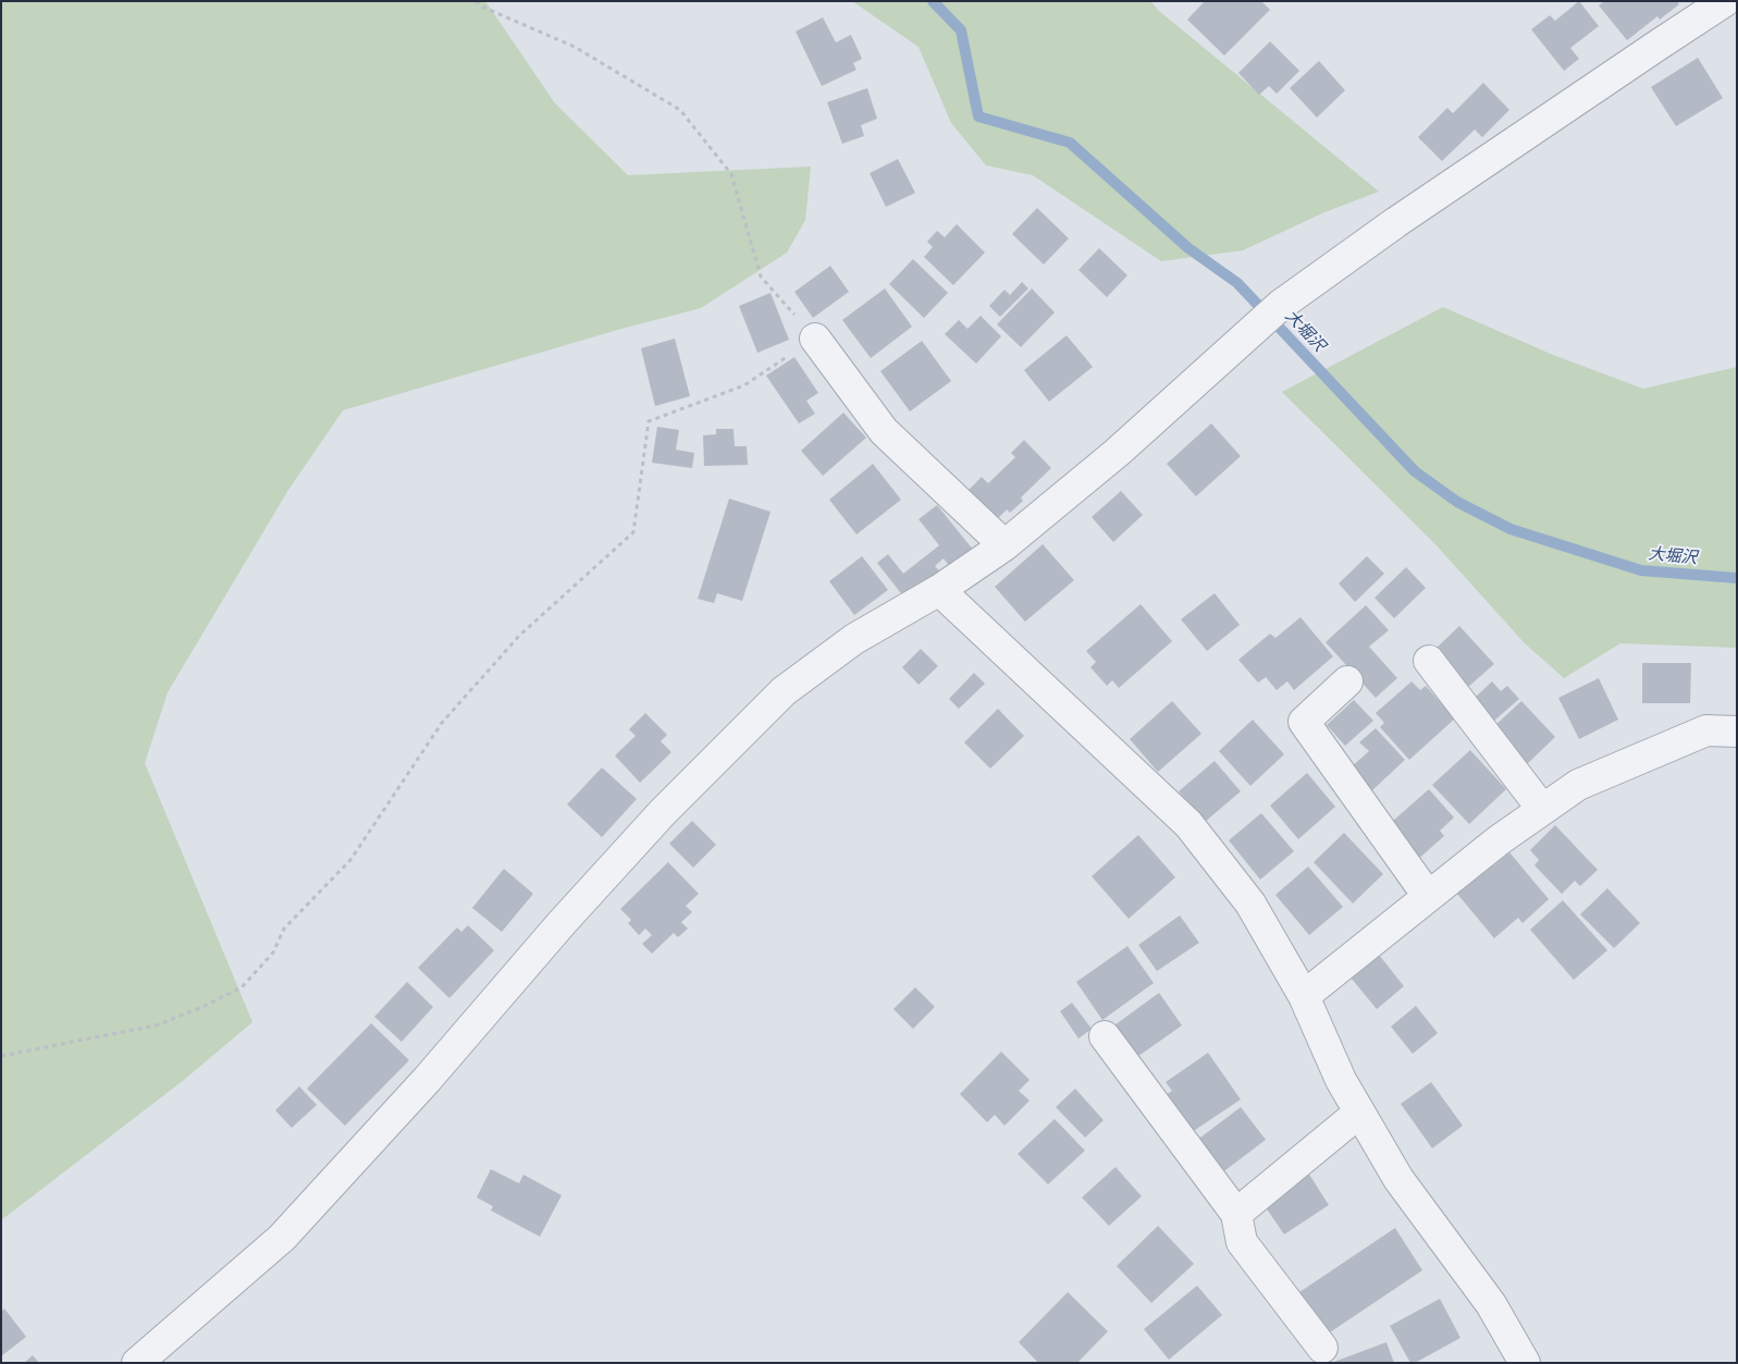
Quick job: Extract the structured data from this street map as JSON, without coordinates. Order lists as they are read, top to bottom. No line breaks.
{"water":["大堀沢"]}
